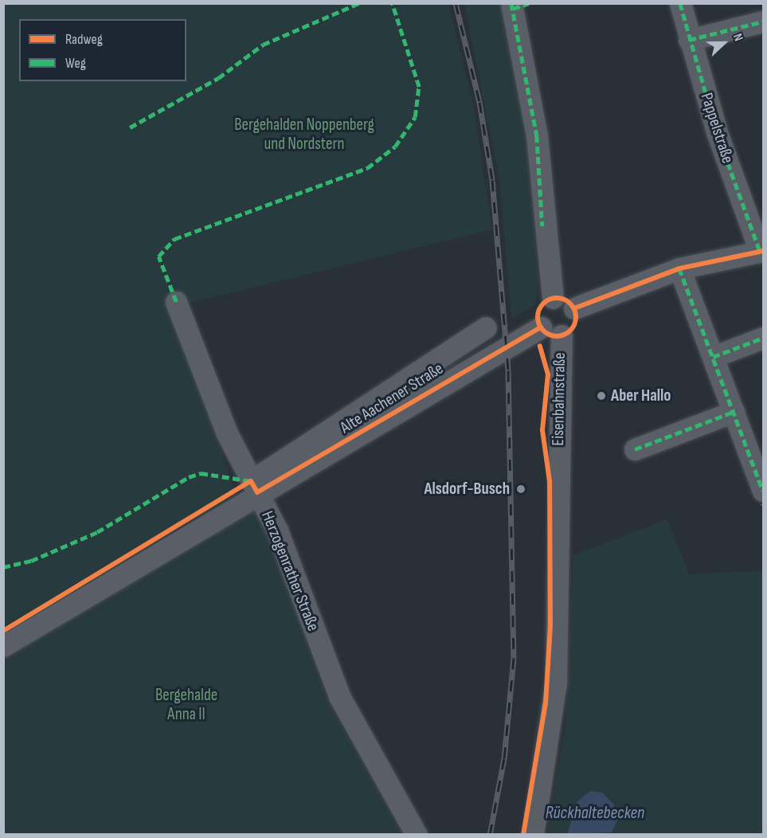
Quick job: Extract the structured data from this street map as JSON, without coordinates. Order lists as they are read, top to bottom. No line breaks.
{"streets":{"street":["Pappelstraße","Alte Aachener Straße","Eisenbahnstraße","Herzogenrather Straße"]},"crossings":[["Alte Aachener Straße","Eisenbahnstraße"],["Alte Aachener Straße","Herzogenrather Straße"]],"water":["Rückhaltebecken"],"parks":["Bergehalden Noppenberg und Nordstern","Bergehalde Anna II"],"places":["Aber Hallo","Alsdorf-Busch"],"legend":["Radweg","Weg"],"north":"right"}
